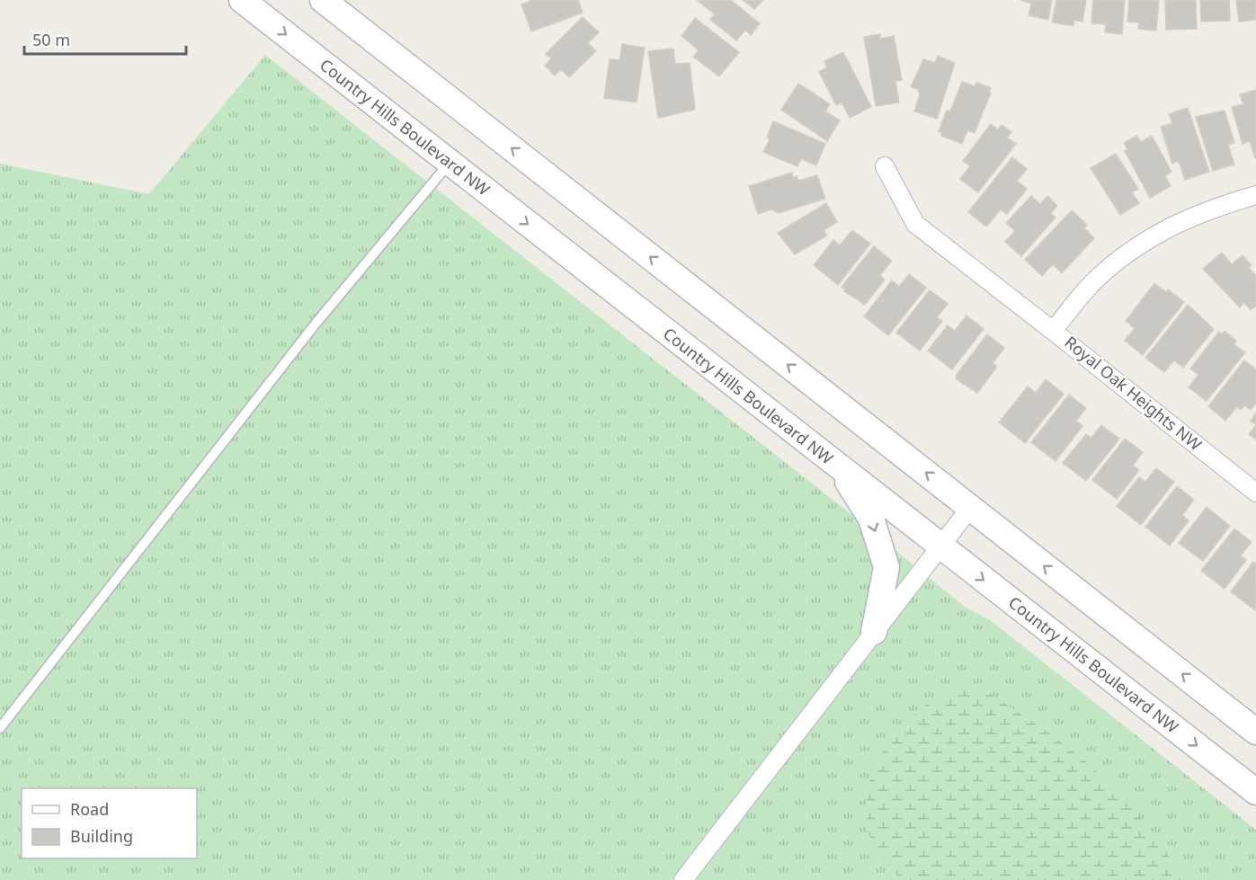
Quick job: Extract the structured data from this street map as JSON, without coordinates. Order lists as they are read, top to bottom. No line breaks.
{"streets":{"main road":["Country Hills Boulevard NW"],"street":["Royal Oak Heights NW"]},"legend":["Road","Building"],"scale_bar":"50 m"}
